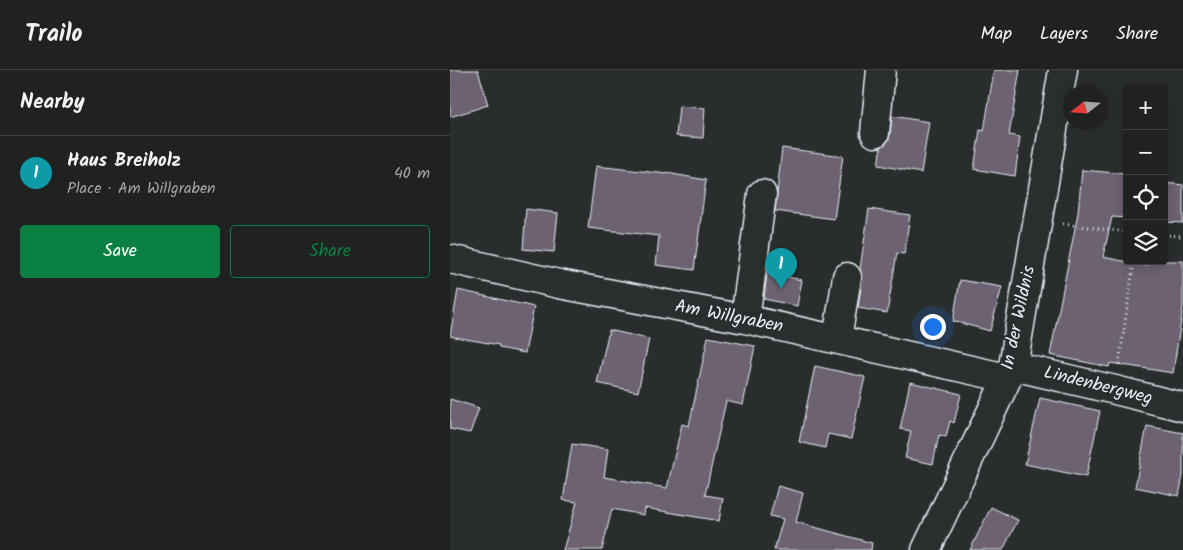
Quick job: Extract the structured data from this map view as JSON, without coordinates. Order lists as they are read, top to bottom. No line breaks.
{"streets":{"street":["Am Willgraben","In der Wildnis","Lindenbergweg"]},"crossings":[["Am Willgraben","In der Wildnis"],["Am Willgraben","Lindenbergweg"],["In der Wildnis","Lindenbergweg"]],"north":"left","page":{"header":"Trailo","nav":["Map","Layers","Share"],"heading":"Nearby","map_buttons":["+","−"],"list":[{"mark":"1","name":"Haus Breiholz","note":"Place · Am Willgraben","value":"40 m"}],"buttons":["Save","Share"],"pins":"1"}}
